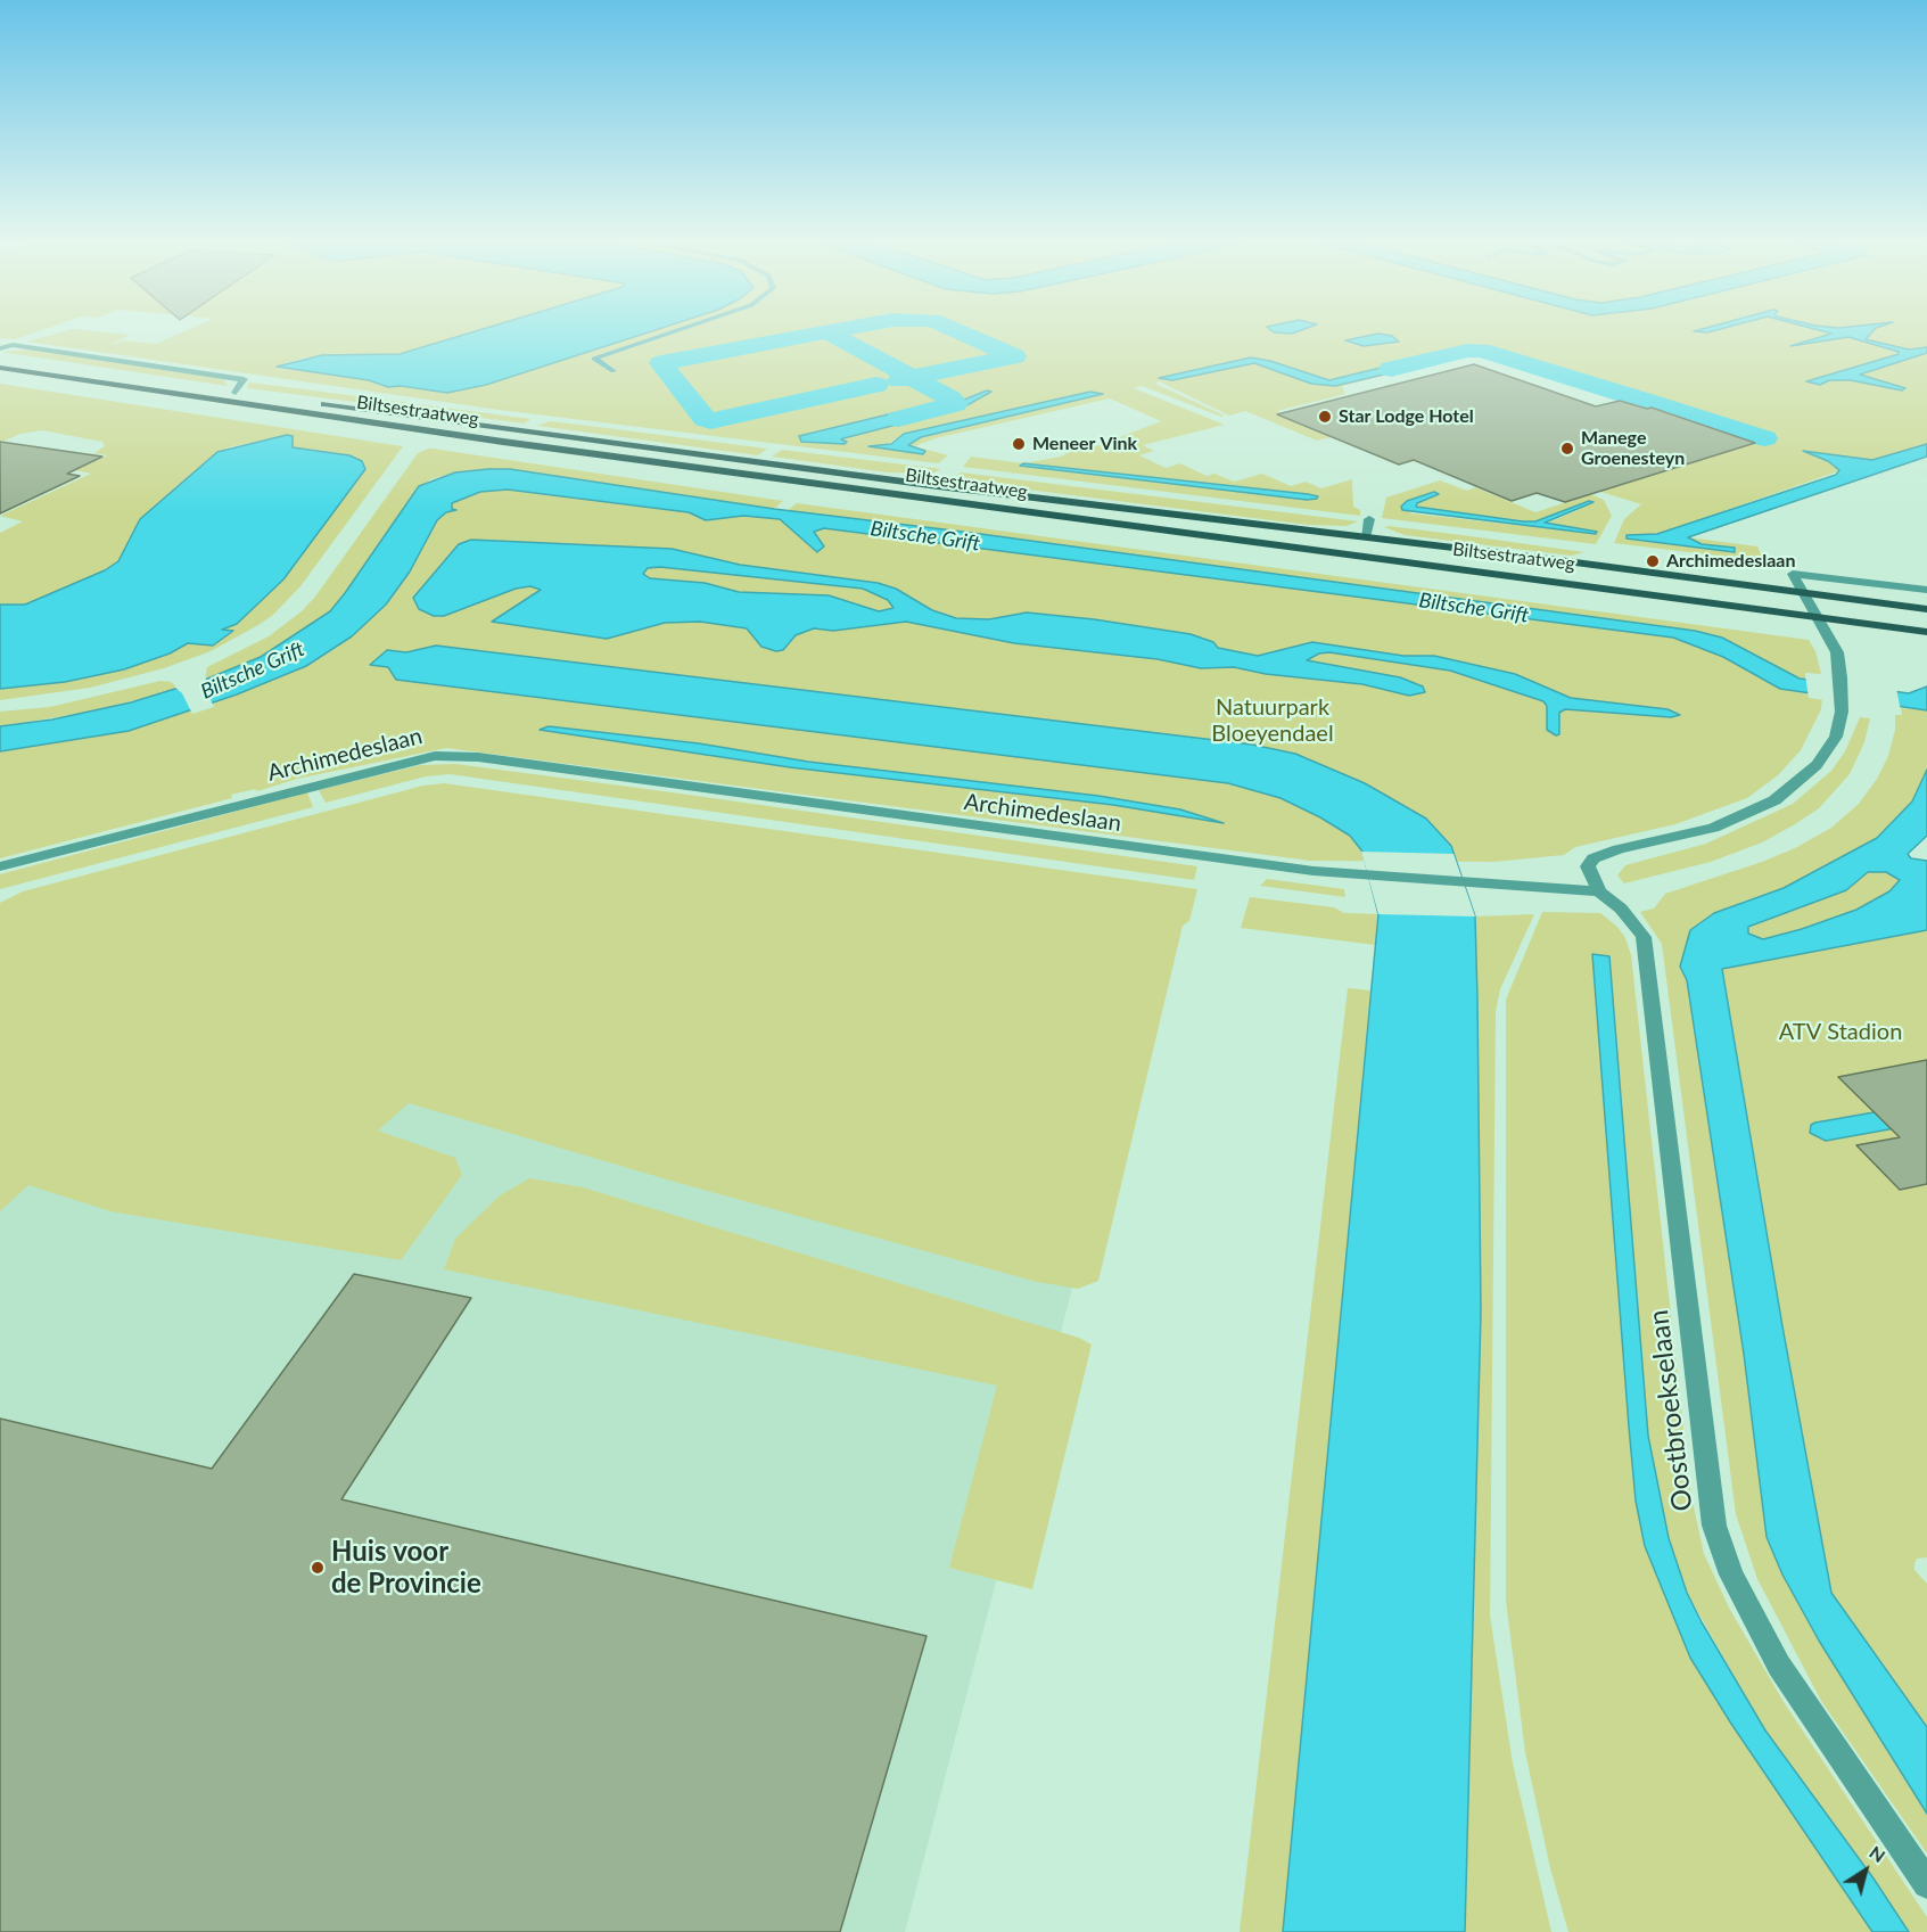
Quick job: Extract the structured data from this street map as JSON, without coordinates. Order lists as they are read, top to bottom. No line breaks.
{"streets":{"main road":["Biltsestraatweg"],"street":["Archimedeslaan","Oostbroekselaan"]},"crossings":[["Archimedeslaan","Oostbroekselaan"]],"water":["Biltsche Grift"],"parks":["Natuurpark Bloeyendael","ATV Stadion"],"places":["Star Lodge Hotel","Meneer Vink","Manege Groenesteyn","Archimedeslaan","Huis voor de Provincie"],"north":"top right"}
